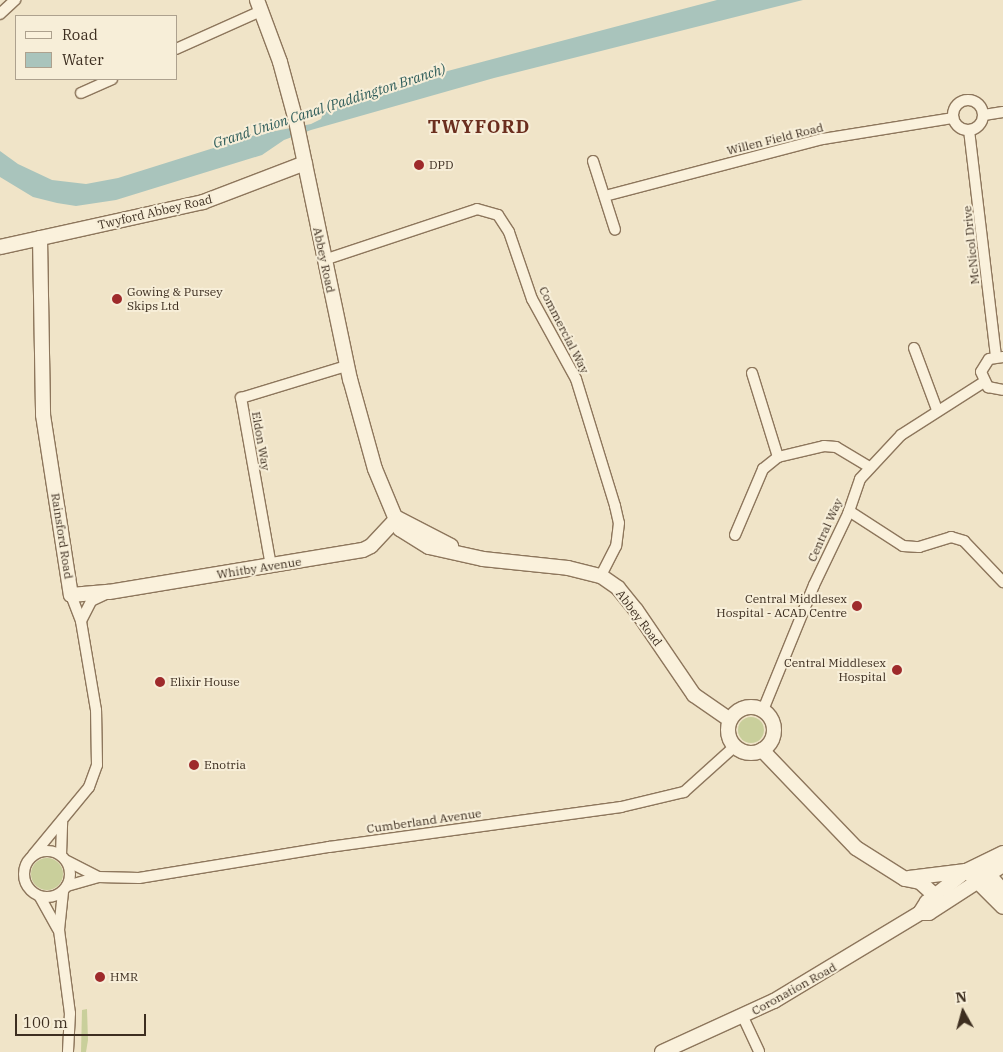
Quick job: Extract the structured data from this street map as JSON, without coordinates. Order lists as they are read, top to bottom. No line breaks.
{"streets":{"street":["Willen Field Road","Twyford Abbey Road","McNicol Drive","Abbey Road","Commercial Way","Eldon Way","Central Way","Rainsford Road","Whitby Avenue","Cumberland Avenue","Coronation Road"]},"crossings":[["Willen Field Road","McNicol Drive"],["Twyford Abbey Road","Abbey Road"],["Twyford Abbey Road","Rainsford Road"],["Abbey Road","Commercial Way"],["Abbey Road","Eldon Way"],["Abbey Road","Central Way"],["Abbey Road","Whitby Avenue"],["Abbey Road","Cumberland Avenue"],["Eldon Way","Whitby Avenue"],["Central Way","Cumberland Avenue"],["Rainsford Road","Whitby Avenue"],["Rainsford Road","Cumberland Avenue"]],"districts":["TWYFORD"],"water":["Grand Union Canal (Paddington Branch)"],"places":["DPD","Gowing & Pursey Skips Ltd","Central Middlesex Hospital - ACAD Centre","Central Middlesex Hospital","Elixir House","Enotria","HMR"],"legend":["Road","Water"],"scale_bar":"100 m","north":"top"}
